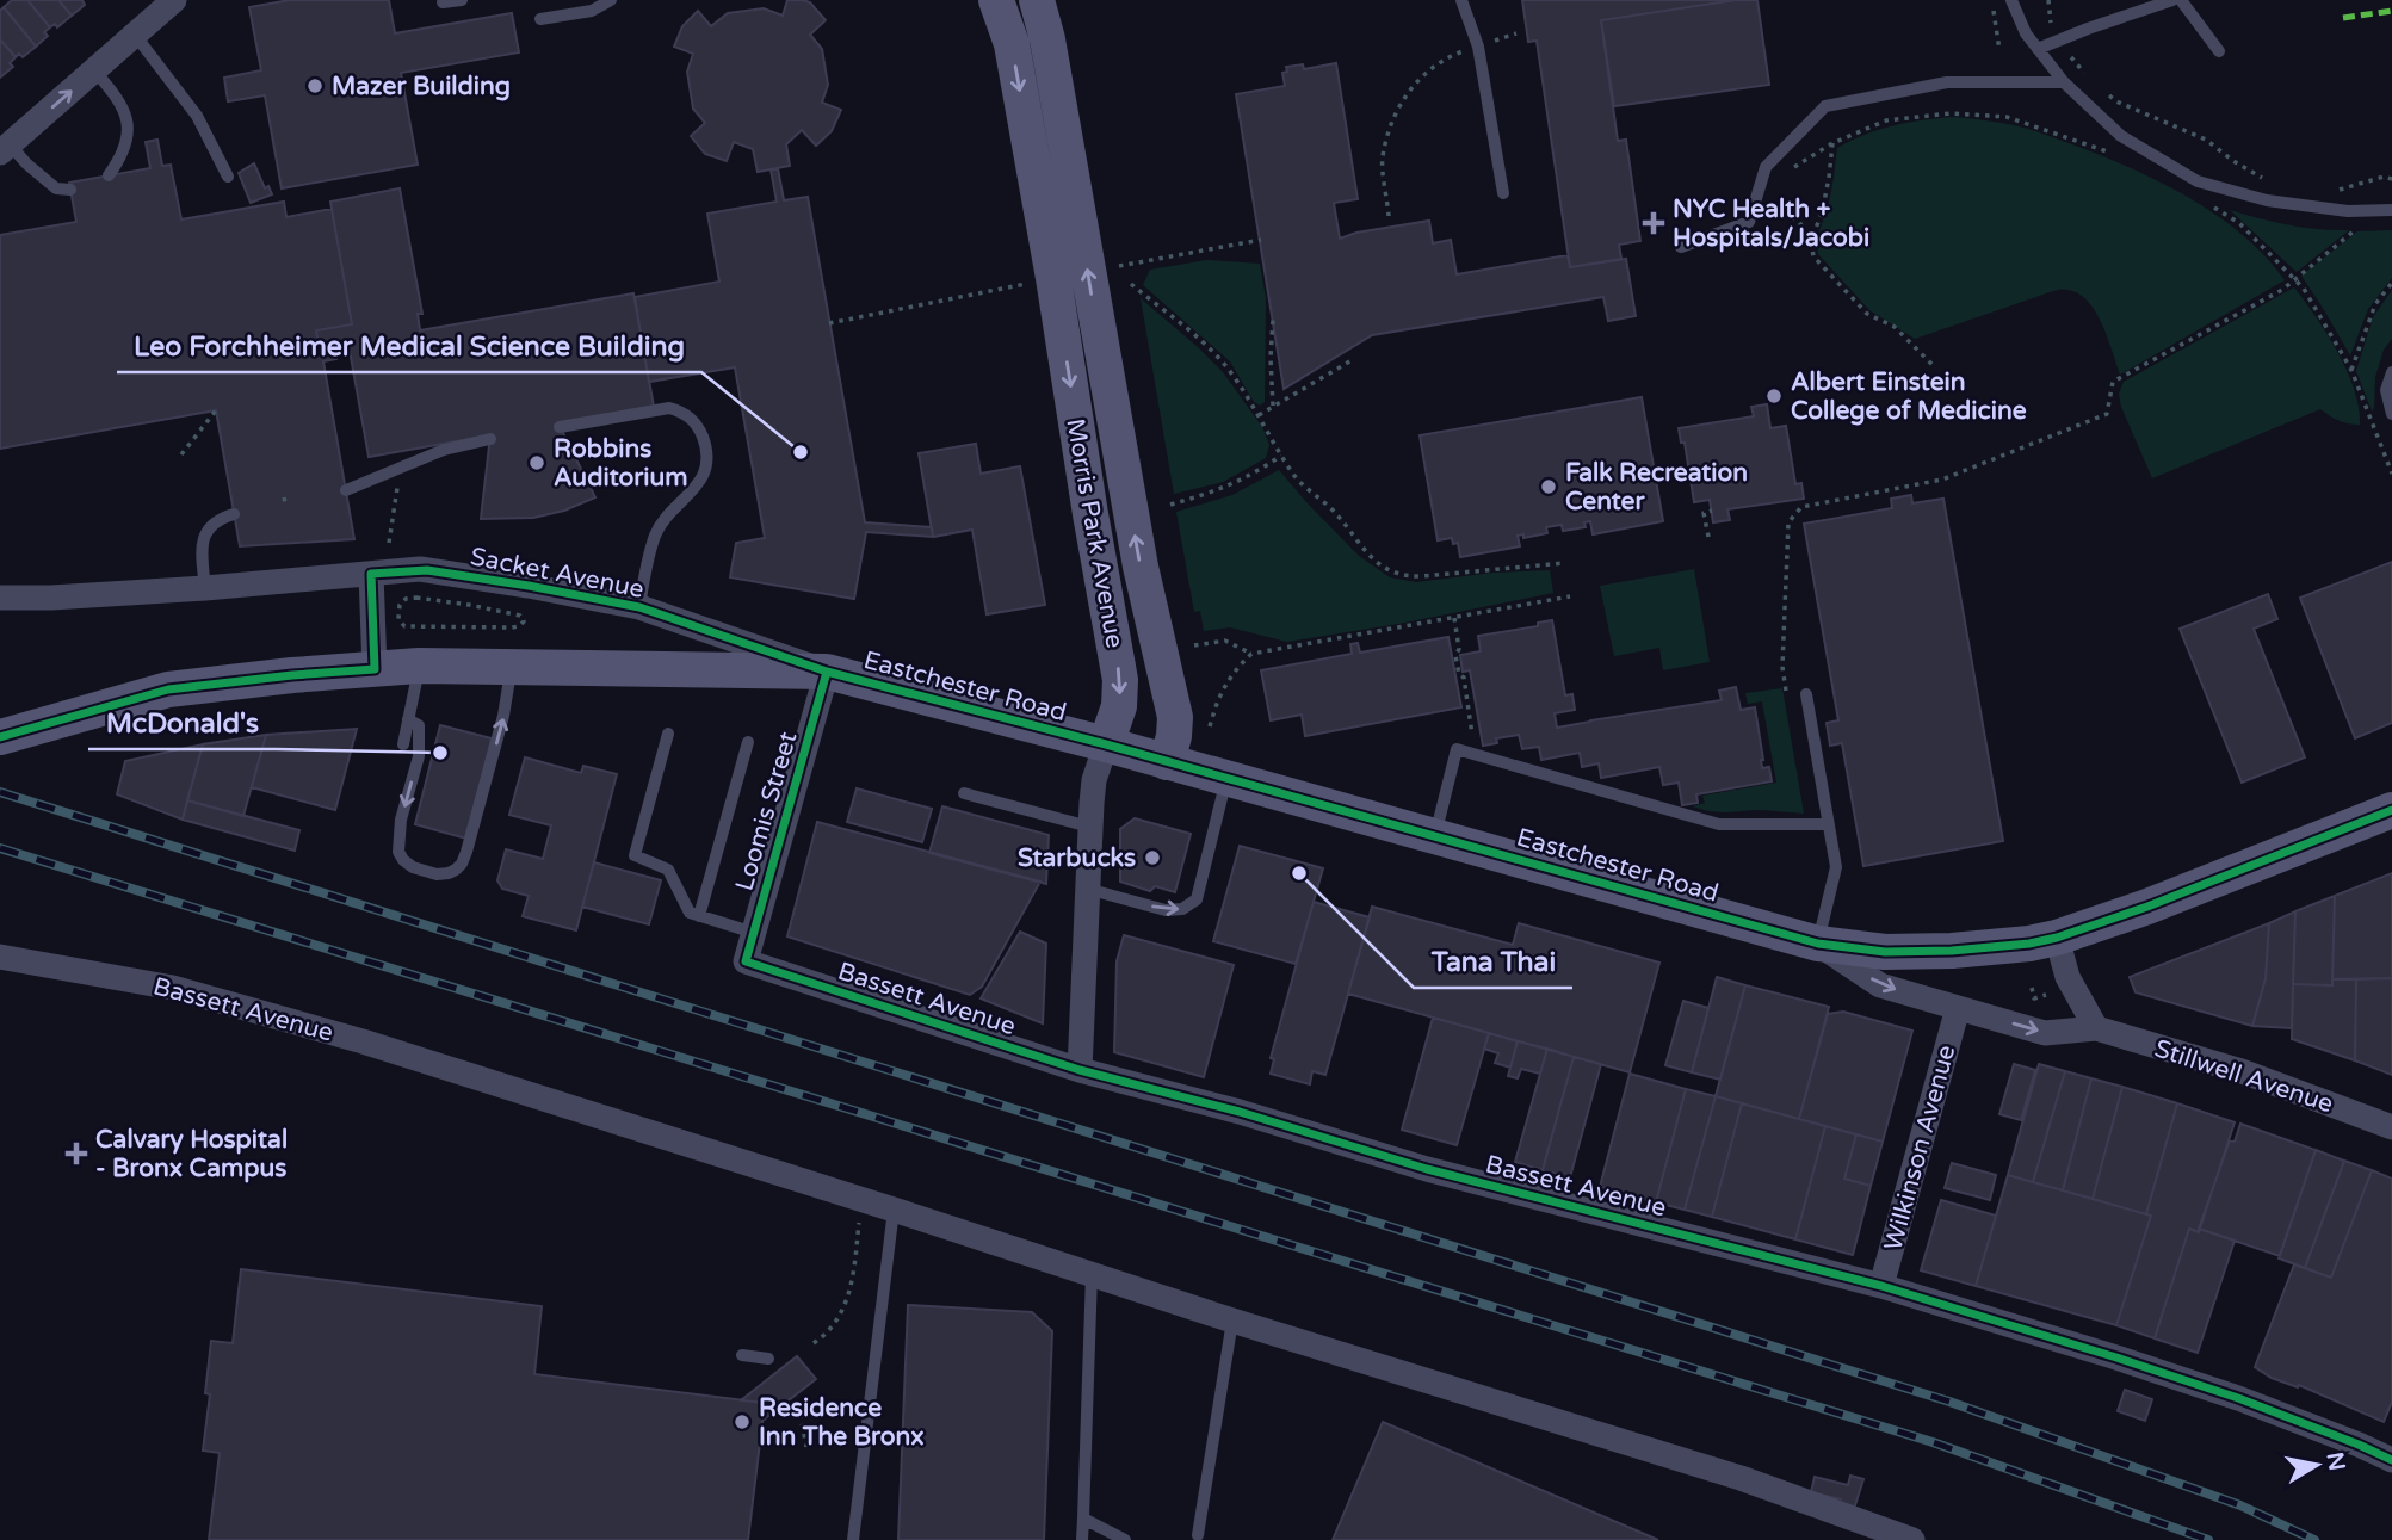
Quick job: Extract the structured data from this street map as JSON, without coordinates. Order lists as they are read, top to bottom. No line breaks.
{"streets":{"main road":["Morris Park Avenue","Eastchester Road"],"street":["Sacket Avenue","Loomis Street","Bassett Avenue","Stillwell Avenue","Wilkinson Avenue"]},"crossings":[["Morris Park Avenue","Eastchester Road"],["Morris Park Avenue","Bassett Avenue"],["Sacket Avenue","Eastchester Road"],["Sacket Avenue","Loomis Street"],["Eastchester Road","Loomis Street"],["Eastchester Road","Stillwell Avenue"],["Eastchester Road","Wilkinson Avenue"],["Loomis Street","Bassett Avenue"],["Bassett Avenue","Wilkinson Avenue"],["Stillwell Avenue","Wilkinson Avenue"]],"places":{"other":["Mazer Building","Albert Einstein College of Medicine","Leo Forchheimer Medical Science Building","Robbins Auditorium","Falk Recreation Center","McDonald's","Starbucks","Tana Thai","Residence Inn The Bronx"],"health":["NYC Health + Hospitals/Jacobi","Calvary Hospital - Bronx Campus"]},"north":"right"}
